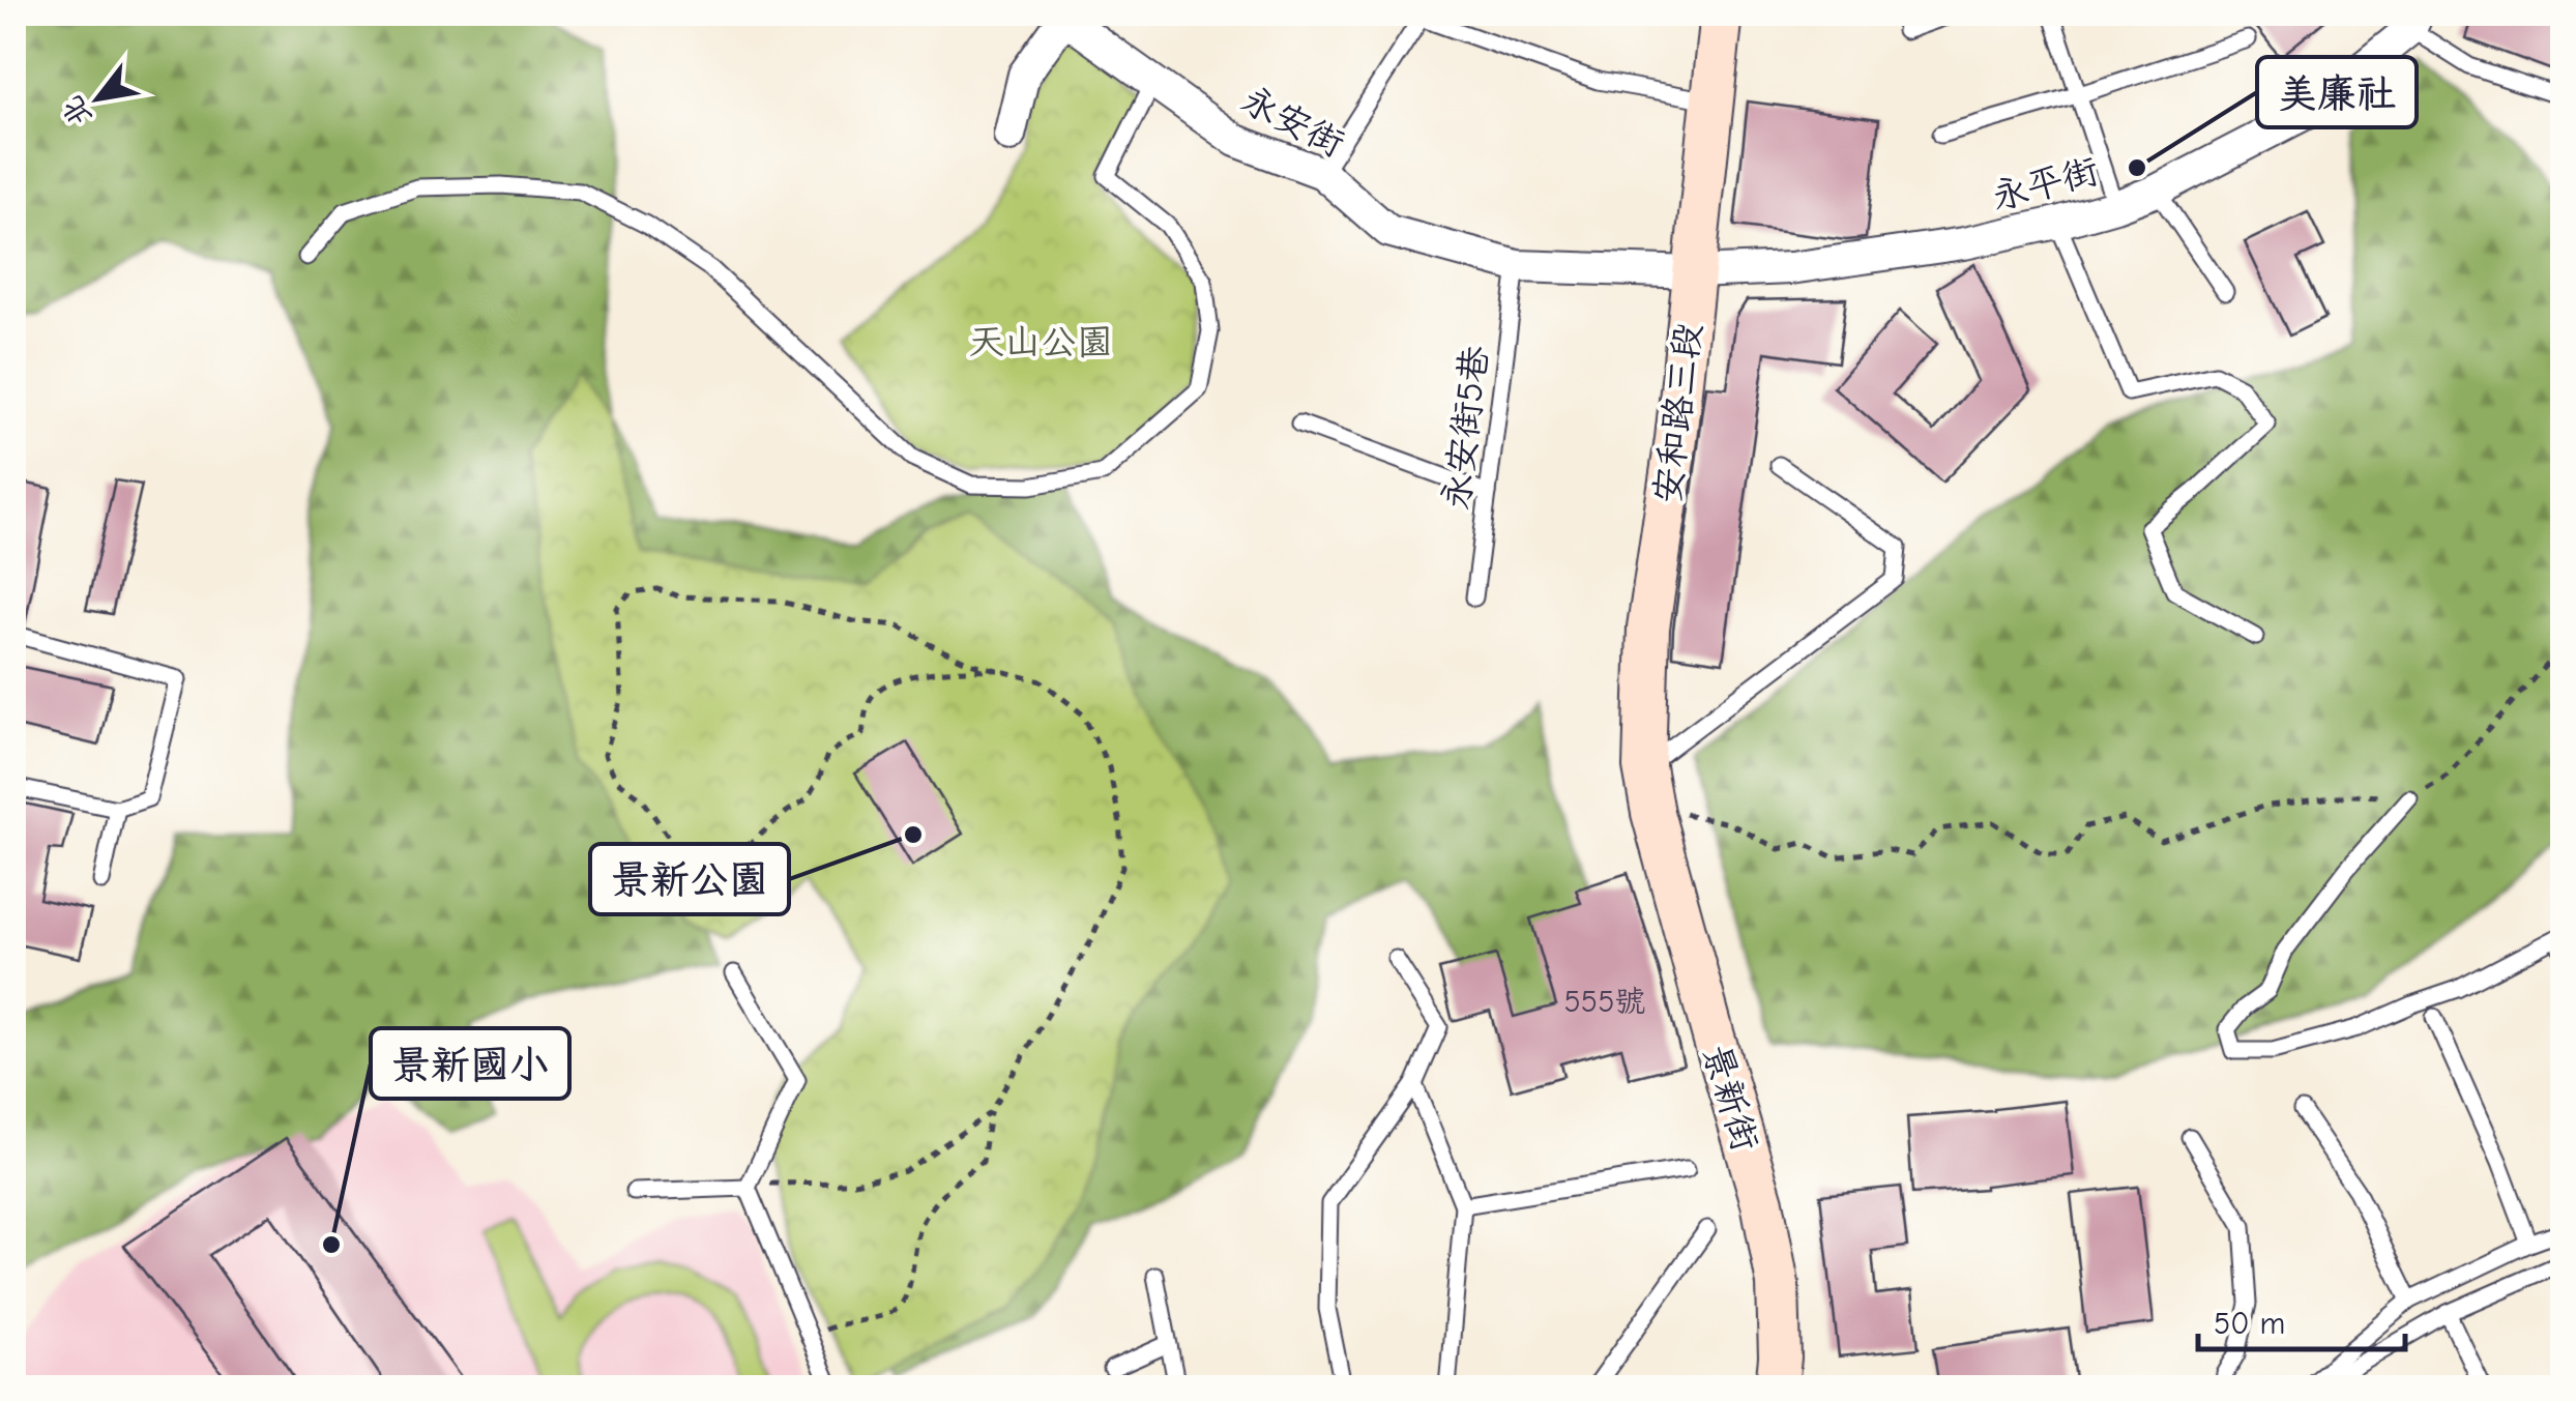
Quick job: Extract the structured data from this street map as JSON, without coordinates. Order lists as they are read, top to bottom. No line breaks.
{"streets":{"main road":["安和路三段","景新街"],"street":["永安街","永平街"],"lane":["永安街5巷"]},"crossings":[["永安街","永平街"],["永安街","安和路三段"],["永安街","永安街5巷"],["永平街","安和路三段"],["安和路三段","景新街"]],"parks":["天山公園"],"places":["美廉社","景新公園","景新國小"],"house_numbers":["555號"],"scale_bar":"50 m","north":"bottom left"}
